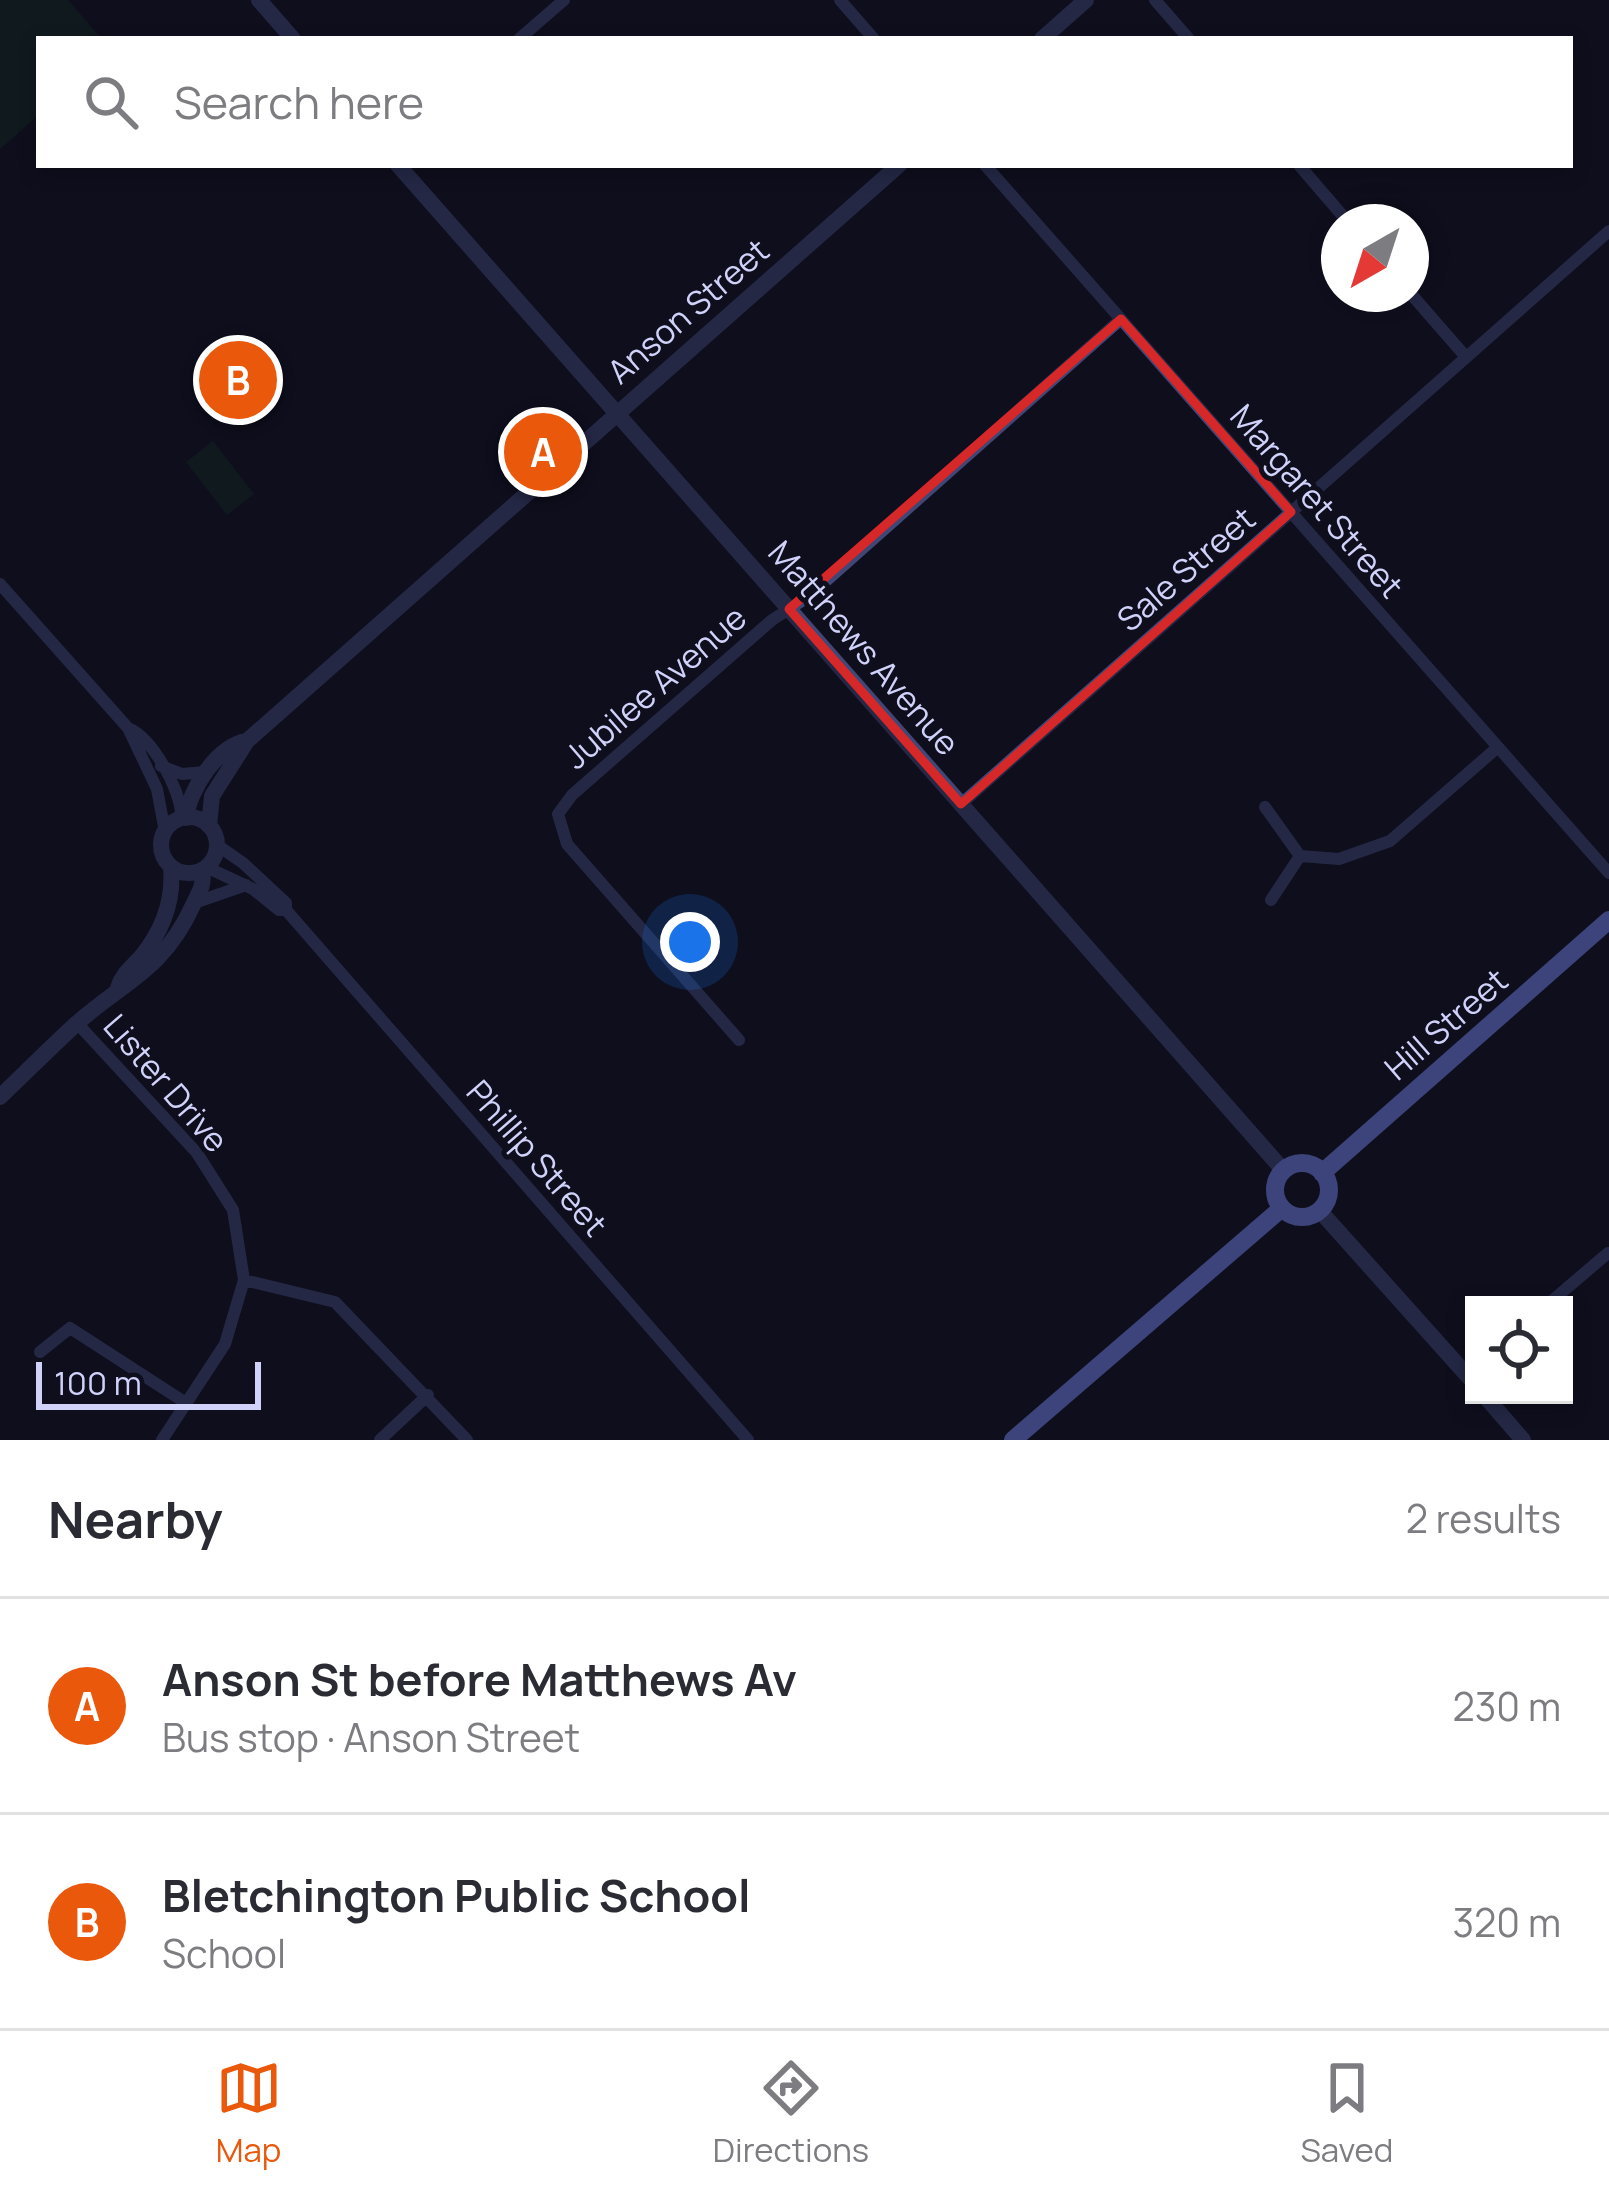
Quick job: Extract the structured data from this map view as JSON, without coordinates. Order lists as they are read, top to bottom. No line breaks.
{"streets":{"main road":["Hill Street"],"street":["Anson Street","Margaret Street","Sale Street","Matthews Avenue","Jubilee Avenue","Lister Drive","Phillip Street"]},"crossings":[["Anson Street","Matthews Avenue"],["Anson Street","Phillip Street"],["Margaret Street","Sale Street"],["Margaret Street","Jubilee Avenue"],["Sale Street","Matthews Avenue"],["Matthews Avenue","Jubilee Avenue"],["Matthews Avenue","Hill Street"]],"scale_bar":"100 m","north":"bottom left","page":{"search":"Search here","pins":["B","A"],"scale":"100 m","heading":["Nearby","2 results"],"list":[{"mark":"A","name":"Anson St before Matthews Av","note":"Bus stop · Anson Street","value":"230 m"},{"mark":"B","name":"Bletchington Public School","note":"School","value":"320 m"}],"nav":["Map","Directions","Saved"]}}
